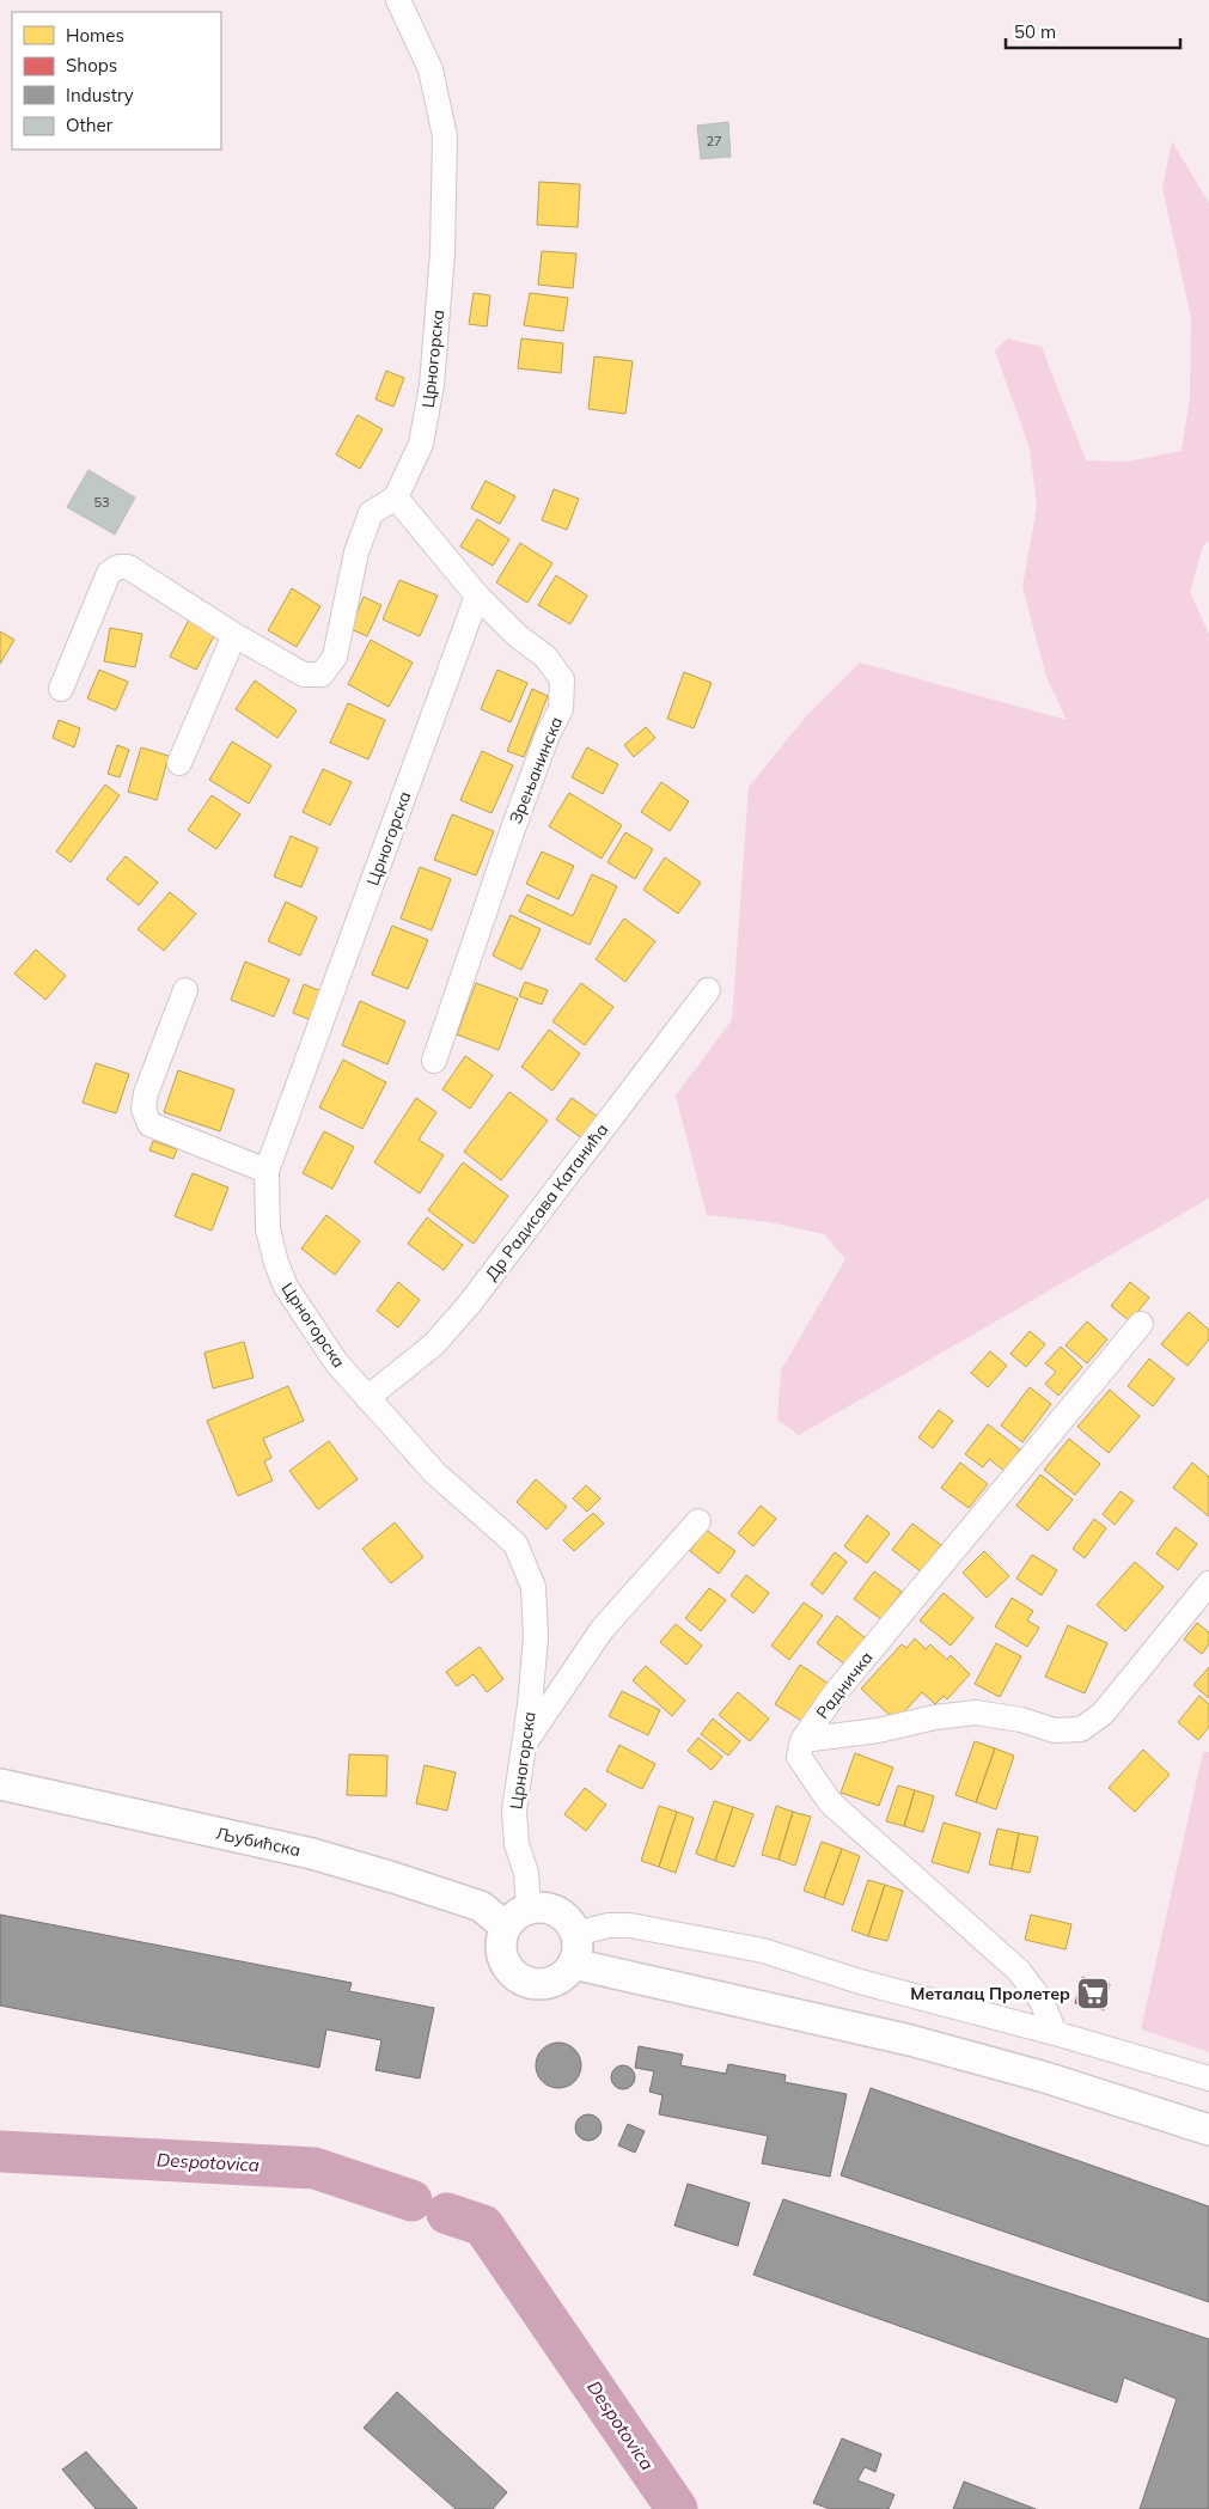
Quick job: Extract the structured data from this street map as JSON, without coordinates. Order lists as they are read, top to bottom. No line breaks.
{"streets":{"street":["Црногорска","Зрењанинска","Др Радисава Катанића","Радничка","Љубићска"]},"crossings":[["Црногорска","Зрењанинска"],["Црногорска","Др Радисава Катанића"],["Црногорска","Љубићска"]],"water":["Despotovica"],"places":{"supermarket":["Металац Пролетер"]},"house_numbers":["27","53"],"legend":["Homes","Shops","Industry","Other"],"scale_bar":"50 m"}
